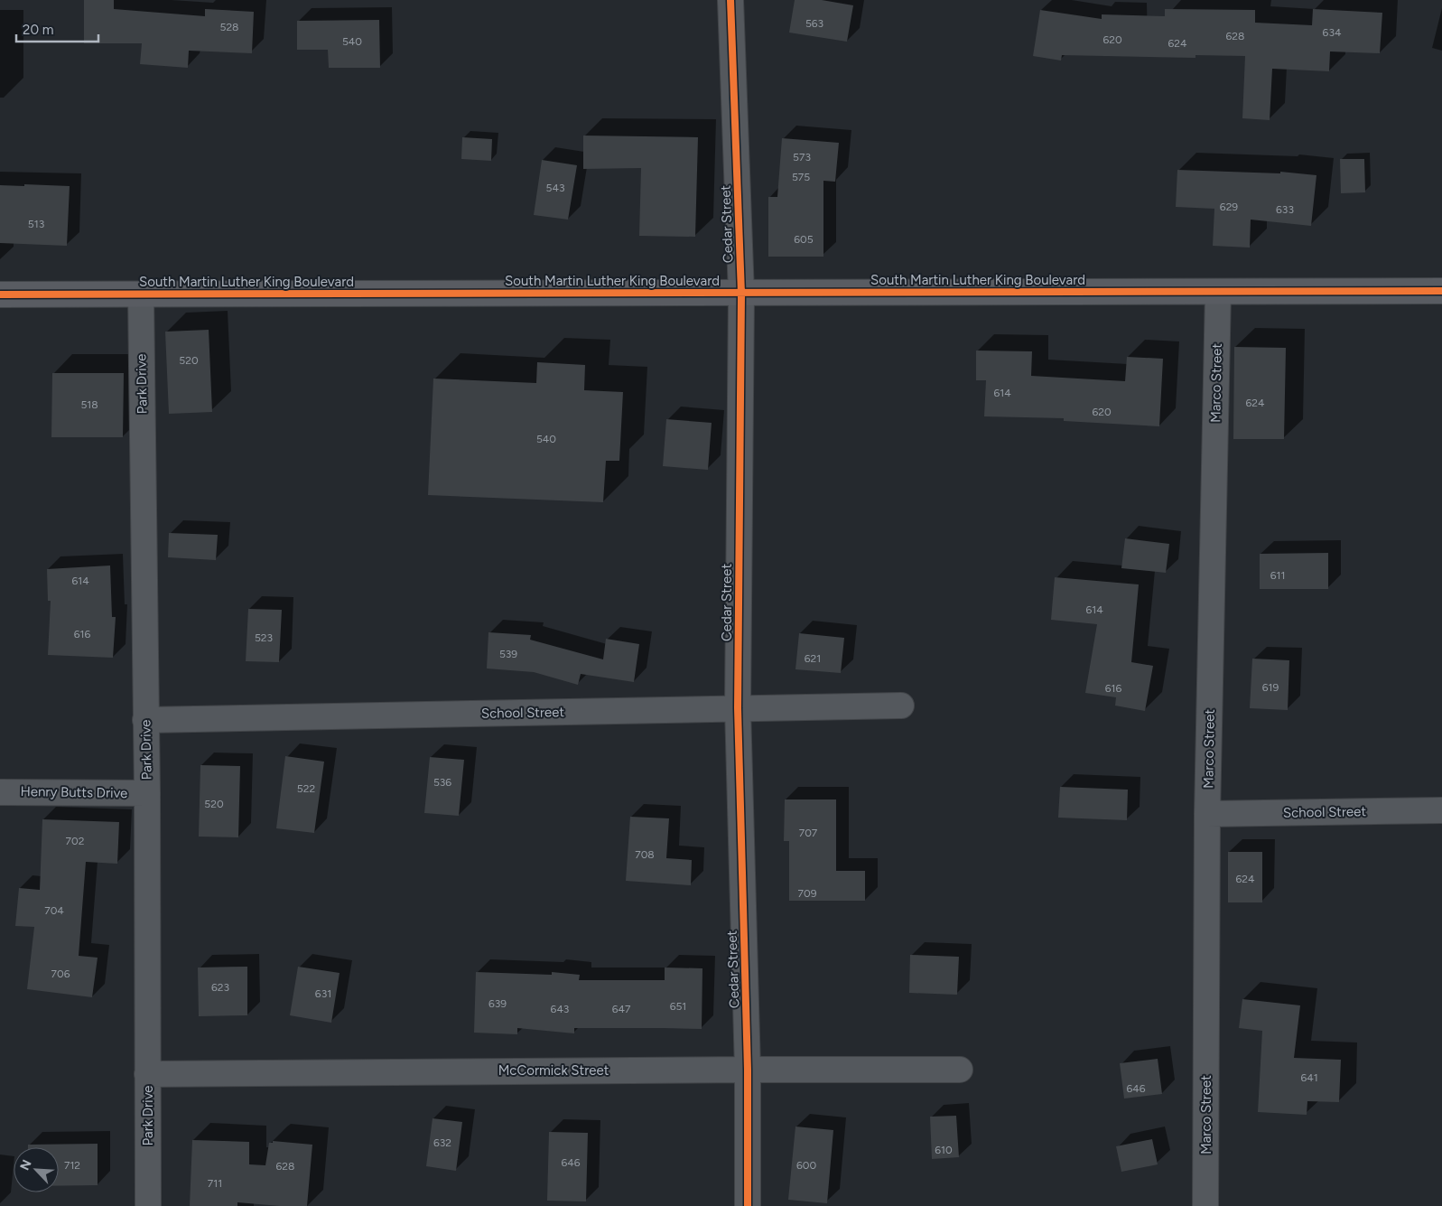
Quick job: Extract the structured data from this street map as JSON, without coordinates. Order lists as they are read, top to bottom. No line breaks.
{"streets":{"street":["Cedar Street","South Martin Luther King Boulevard","Marco Street","Park Drive","School Street","Henry Butts Drive","McCormick Street"]},"crossings":[["Cedar Street","South Martin Luther King Boulevard"],["Cedar Street","School Street"],["Cedar Street","McCormick Street"],["South Martin Luther King Boulevard","Marco Street"],["South Martin Luther King Boulevard","Park Drive"],["Marco Street","School Street"],["Park Drive","School Street"],["Park Drive","Henry Butts Drive"],["Park Drive","McCormick Street"]],"house_numbers":["563","528","634","628","620","540","624","573","575","543","629","633","513","605","520","614","624","518","620","540","611","614","614","616","523","539","621","619","616","536","522","520","707","702","708","624","709","704","706","623","631","639","651","643","647","641","646","632","610","646","712","600","628","711"],"scale_bar":"20 m","north":"top left"}
